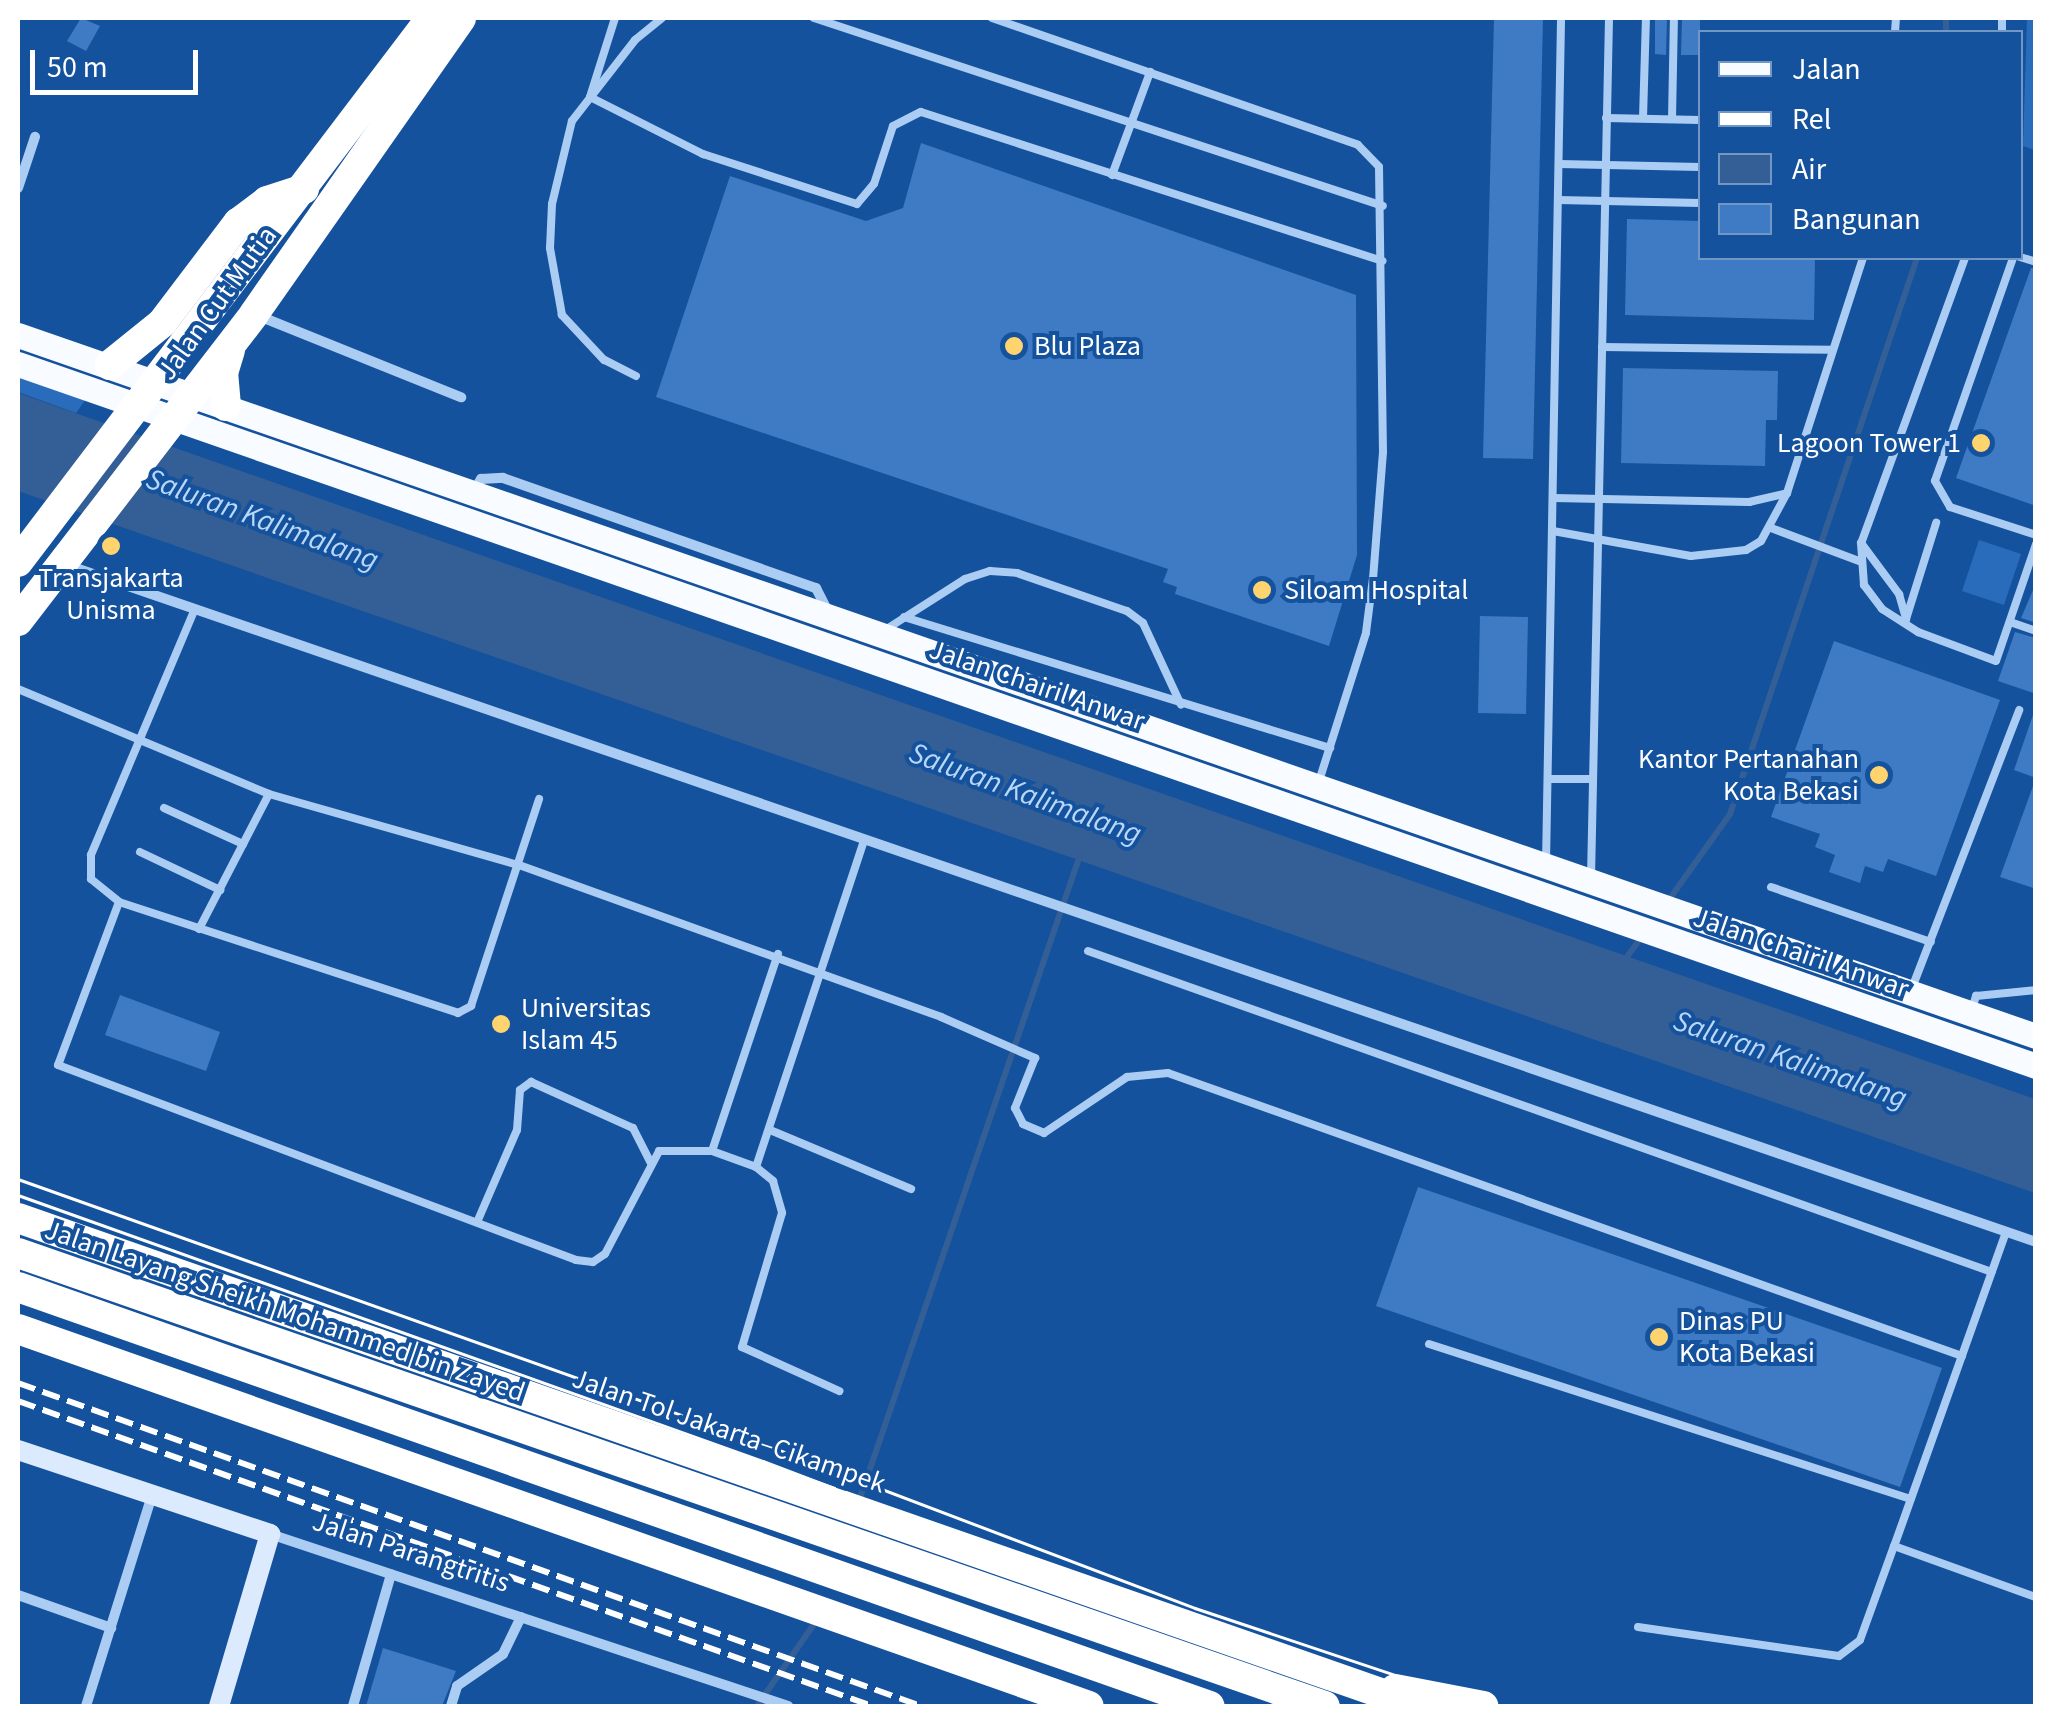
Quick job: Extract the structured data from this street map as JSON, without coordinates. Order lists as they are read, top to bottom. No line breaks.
{"streets":{"highway":["Jalan Cut Mutia","Jalan Layang Sheikh Mohammed bin Zayed","Jalan Tol Jakarta–Cikampek"],"main road":["Jalan Chairil Anwar"],"street":["Jalan Parangtritis"]},"crossings":[["Jalan Cut Mutia","Jalan Chairil Anwar"]],"water":["Saluran Kalimalang"],"places":["Blu Plaza","Lagoon Tower 1","Transjakarta Unisma","Siloam Hospital","Kantor Pertanahan Kota Bekasi","Universitas Islam 45","Dinas PU Kota Bekasi"],"legend":["Jalan","Rel","Air","Bangunan"],"scale_bar":"50 m"}
